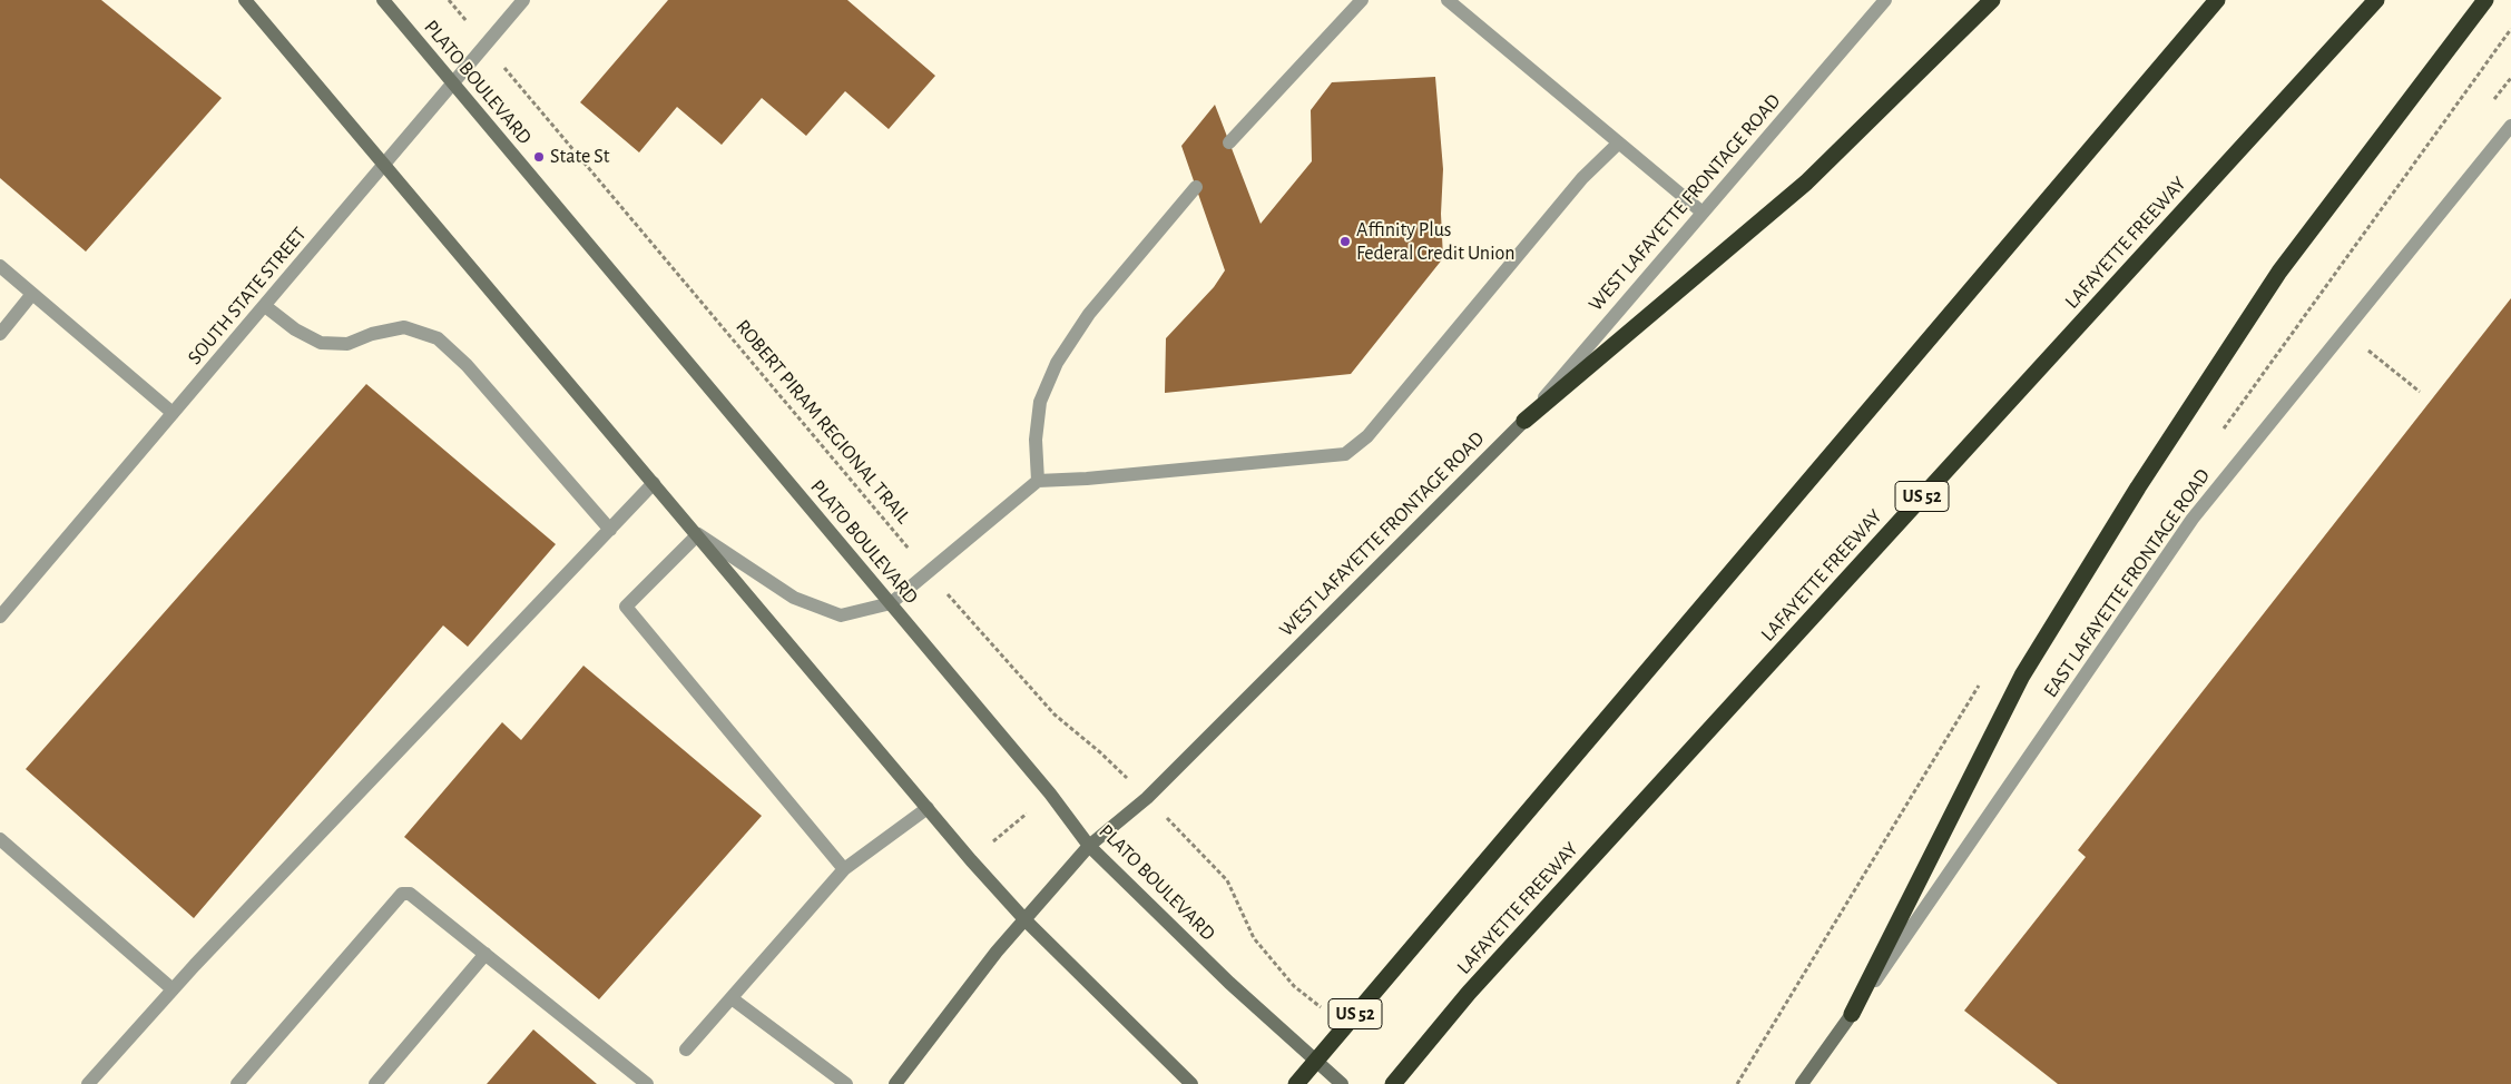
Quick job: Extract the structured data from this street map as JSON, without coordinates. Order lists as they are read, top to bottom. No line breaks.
{"streets":{"highway":["LAFAYETTE FREEWAY","US 52"],"main road":["PLATO BOULEVARD","WEST LAFAYETTE FRONTAGE ROAD","EAST LAFAYETTE FRONTAGE ROAD"],"street":["SOUTH STATE STREET"],"path":["ROBERT PIRAM REGIONAL TRAIL"]},"crossings":[["PLATO BOULEVARD","WEST LAFAYETTE FRONTAGE ROAD"],["PLATO BOULEVARD","SOUTH STATE STREET"]],"places":["State St","Affinity Plus Federal Credit Union"]}
